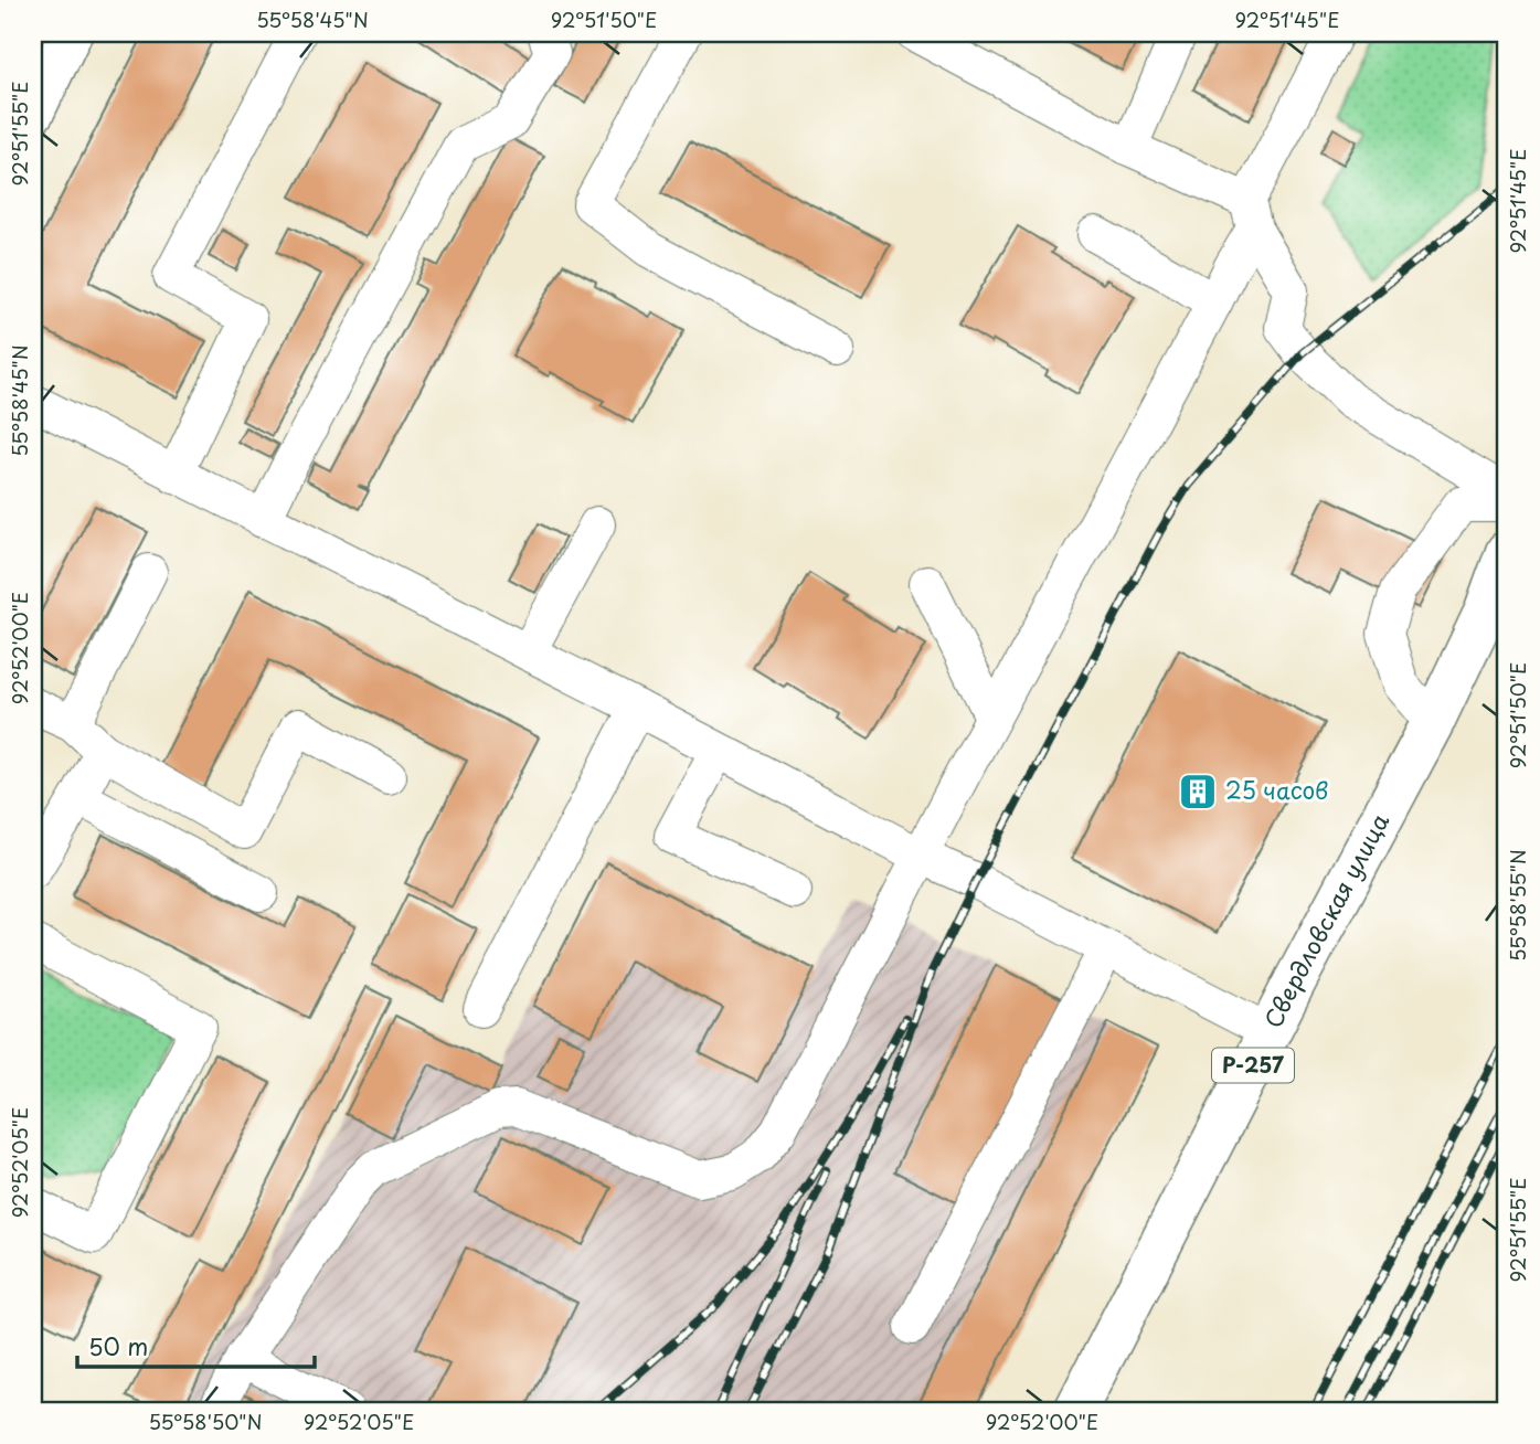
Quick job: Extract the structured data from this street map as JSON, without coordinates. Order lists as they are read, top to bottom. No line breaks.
{"streets":{"main road":["Свердловская улица","Р-257"]},"places":{"building":["25 часов"]},"scale_bar":"50 m","coordinates":["55°58'45\"N","92°51'50\"E","92°51'45\"E","92°51'55\"E","92°52'00\"E","55°58'55\"N","92°52'05\"E","55°58'50\"N"]}
